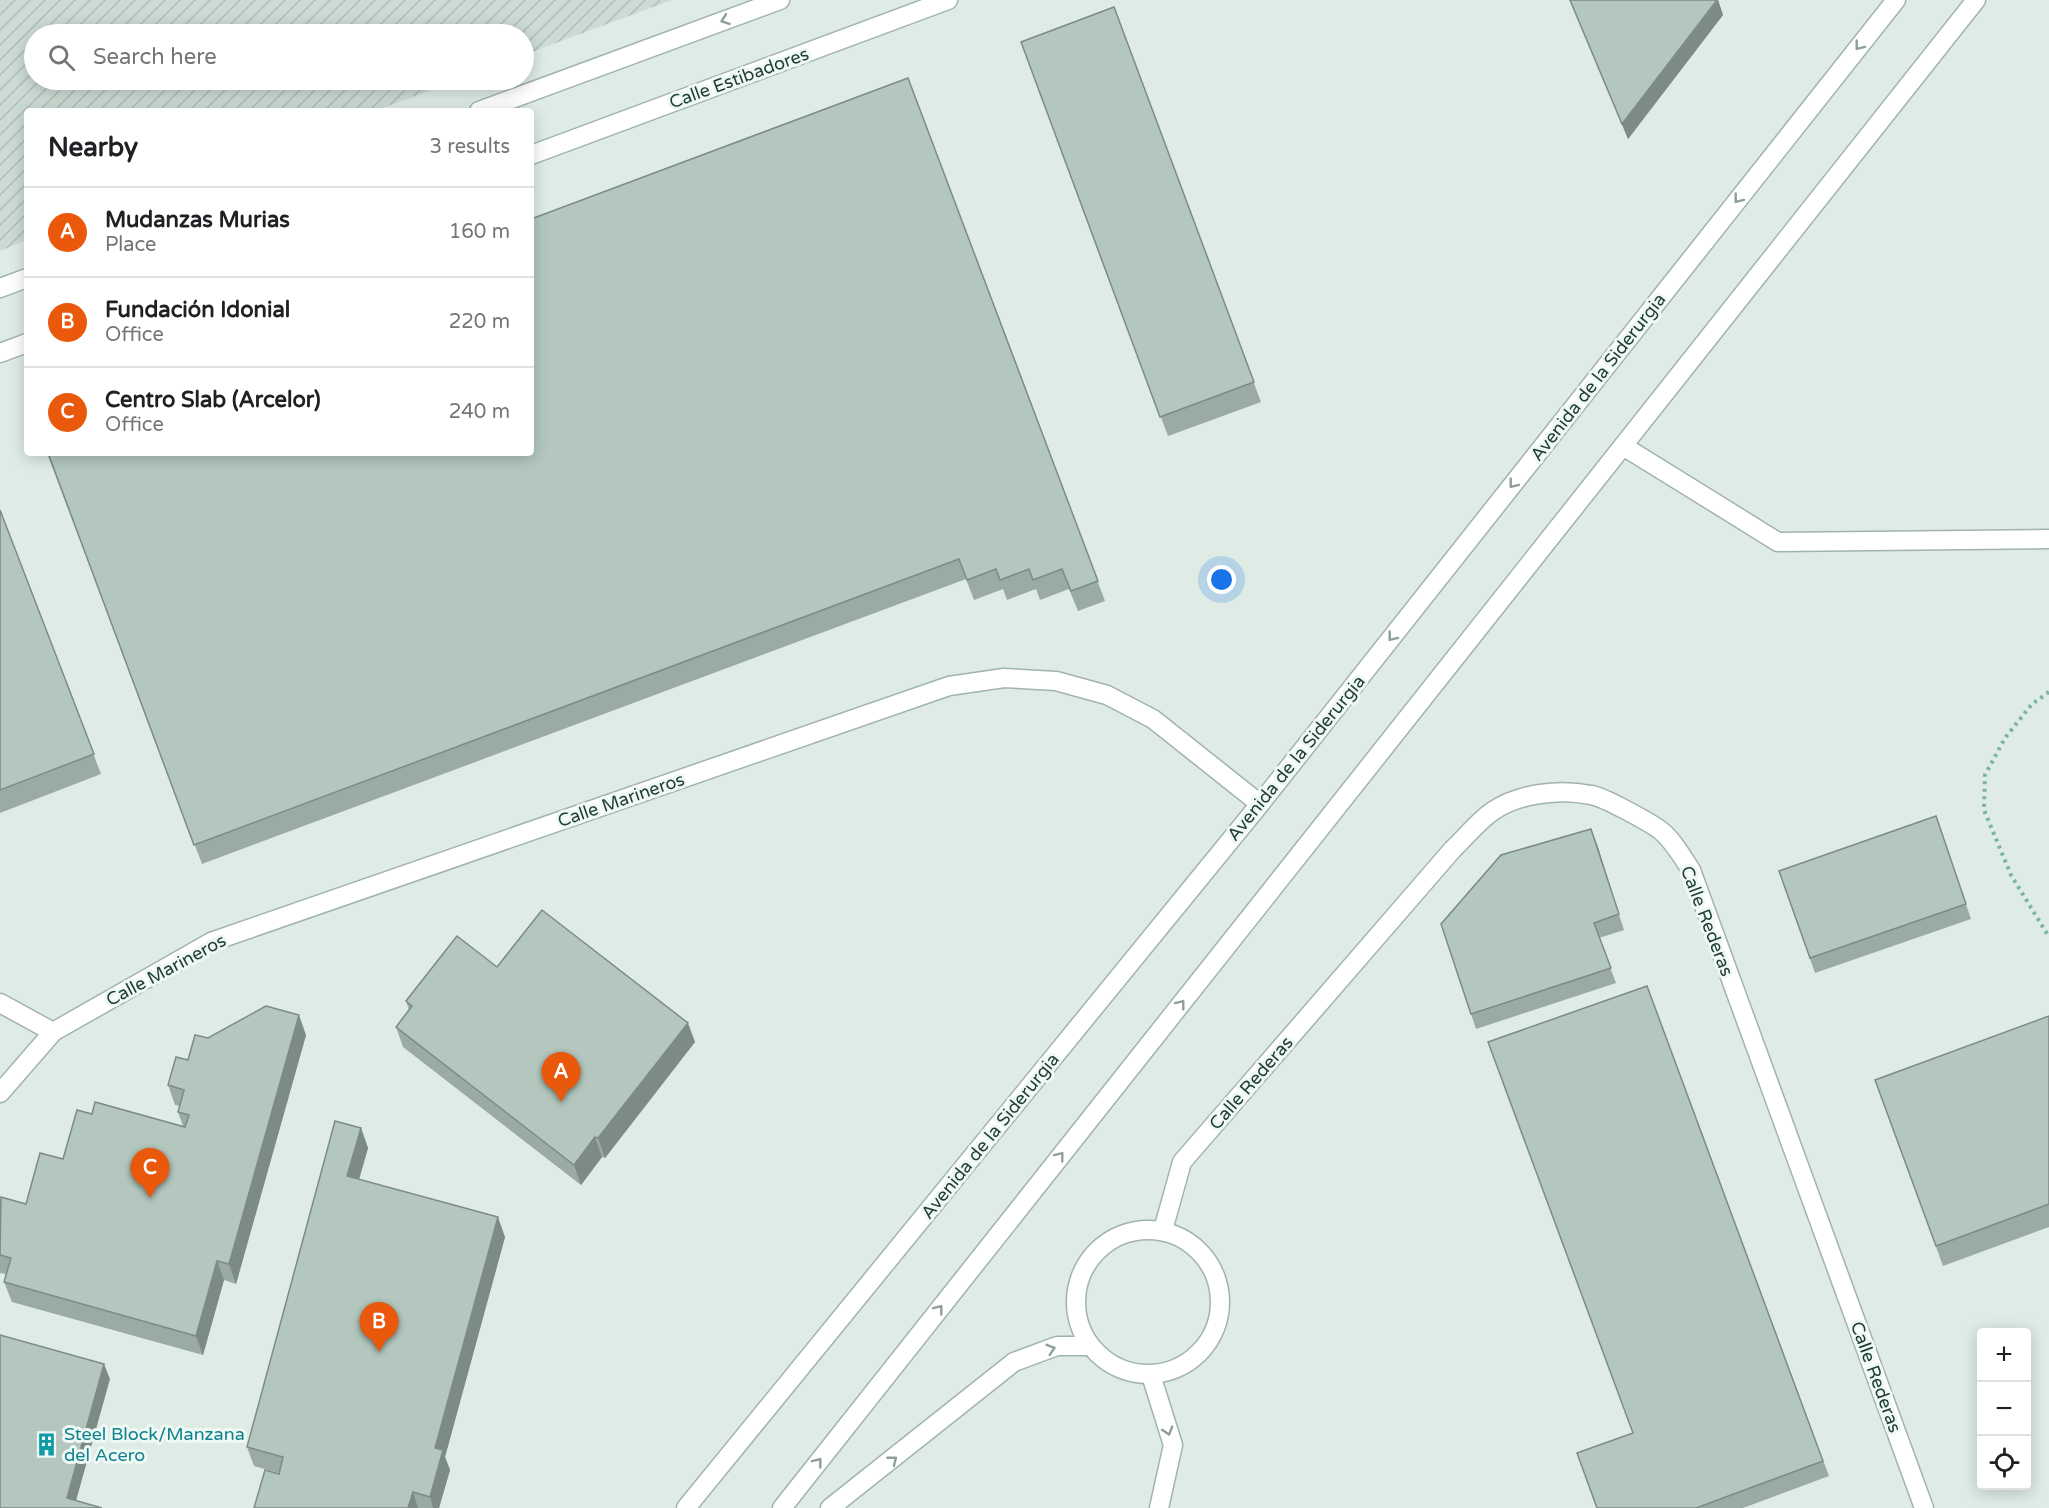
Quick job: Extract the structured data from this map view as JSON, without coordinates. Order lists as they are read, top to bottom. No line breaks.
{"streets":{"street":["Calle Estibadores","Avenida de la Siderurgia","Calle Marineros","Calle Rederas"]},"crossings":[["Avenida de la Siderurgia","Calle Marineros"]],"places":{"building":["Steel Block/Manzana del Acero"]},"page":{"search":"Search here","heading":["Nearby","3 results"],"list":[{"mark":"A","name":"Mudanzas Murias","note":"Place","value":"160 m"},{"mark":"B","name":"Fundación Idonial","note":"Office","value":"220 m"},{"mark":"C","name":"Centro Slab (Arcelor)","note":"Office","value":"240 m"}],"pins":["A","C","B"],"map_buttons":["+","−"]}}
